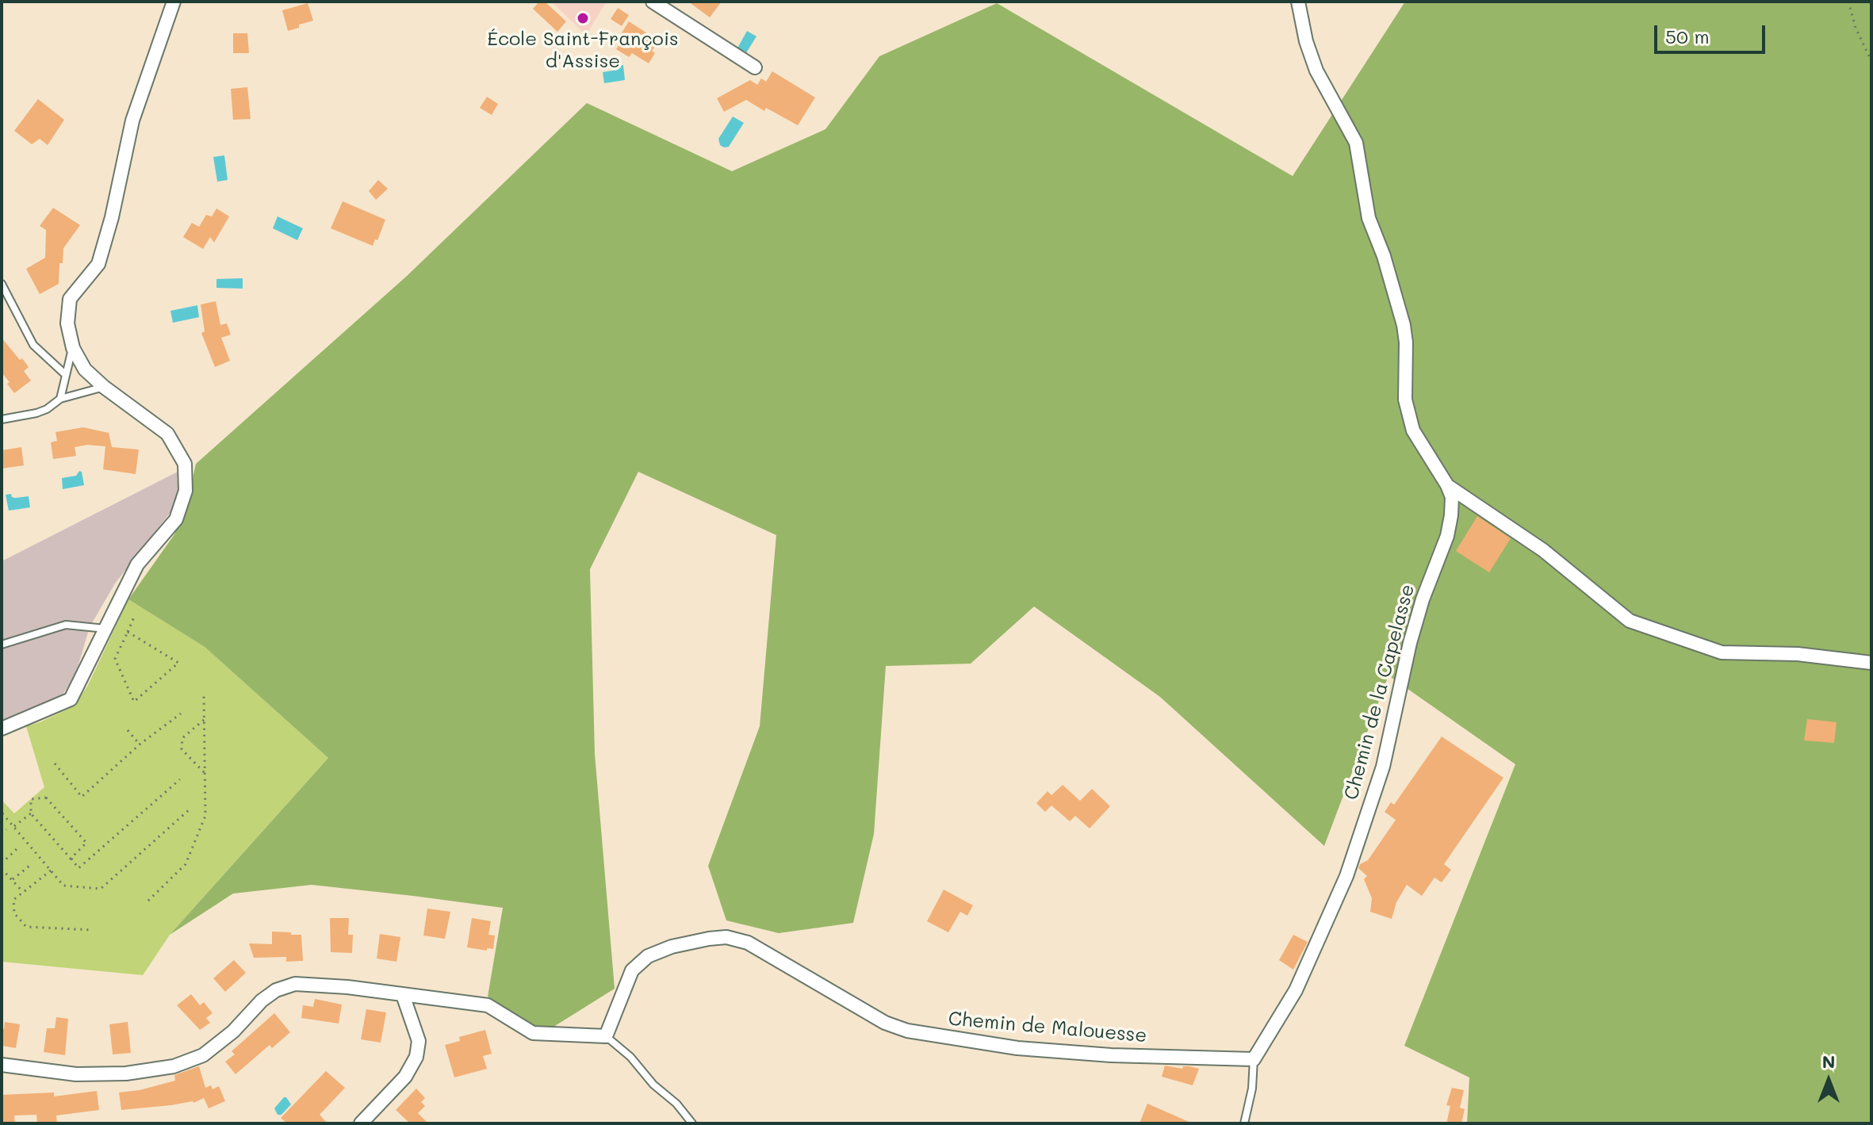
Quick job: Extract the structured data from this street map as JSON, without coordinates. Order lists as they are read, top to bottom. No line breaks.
{"streets":{"street":["Chemin de la Capelasse","Chemin de Malouesse"]},"crossings":[["Chemin de la Capelasse","Chemin de Malouesse"]],"places":["École Saint-François d'Assise"],"scale_bar":"50 m","north":"top"}
